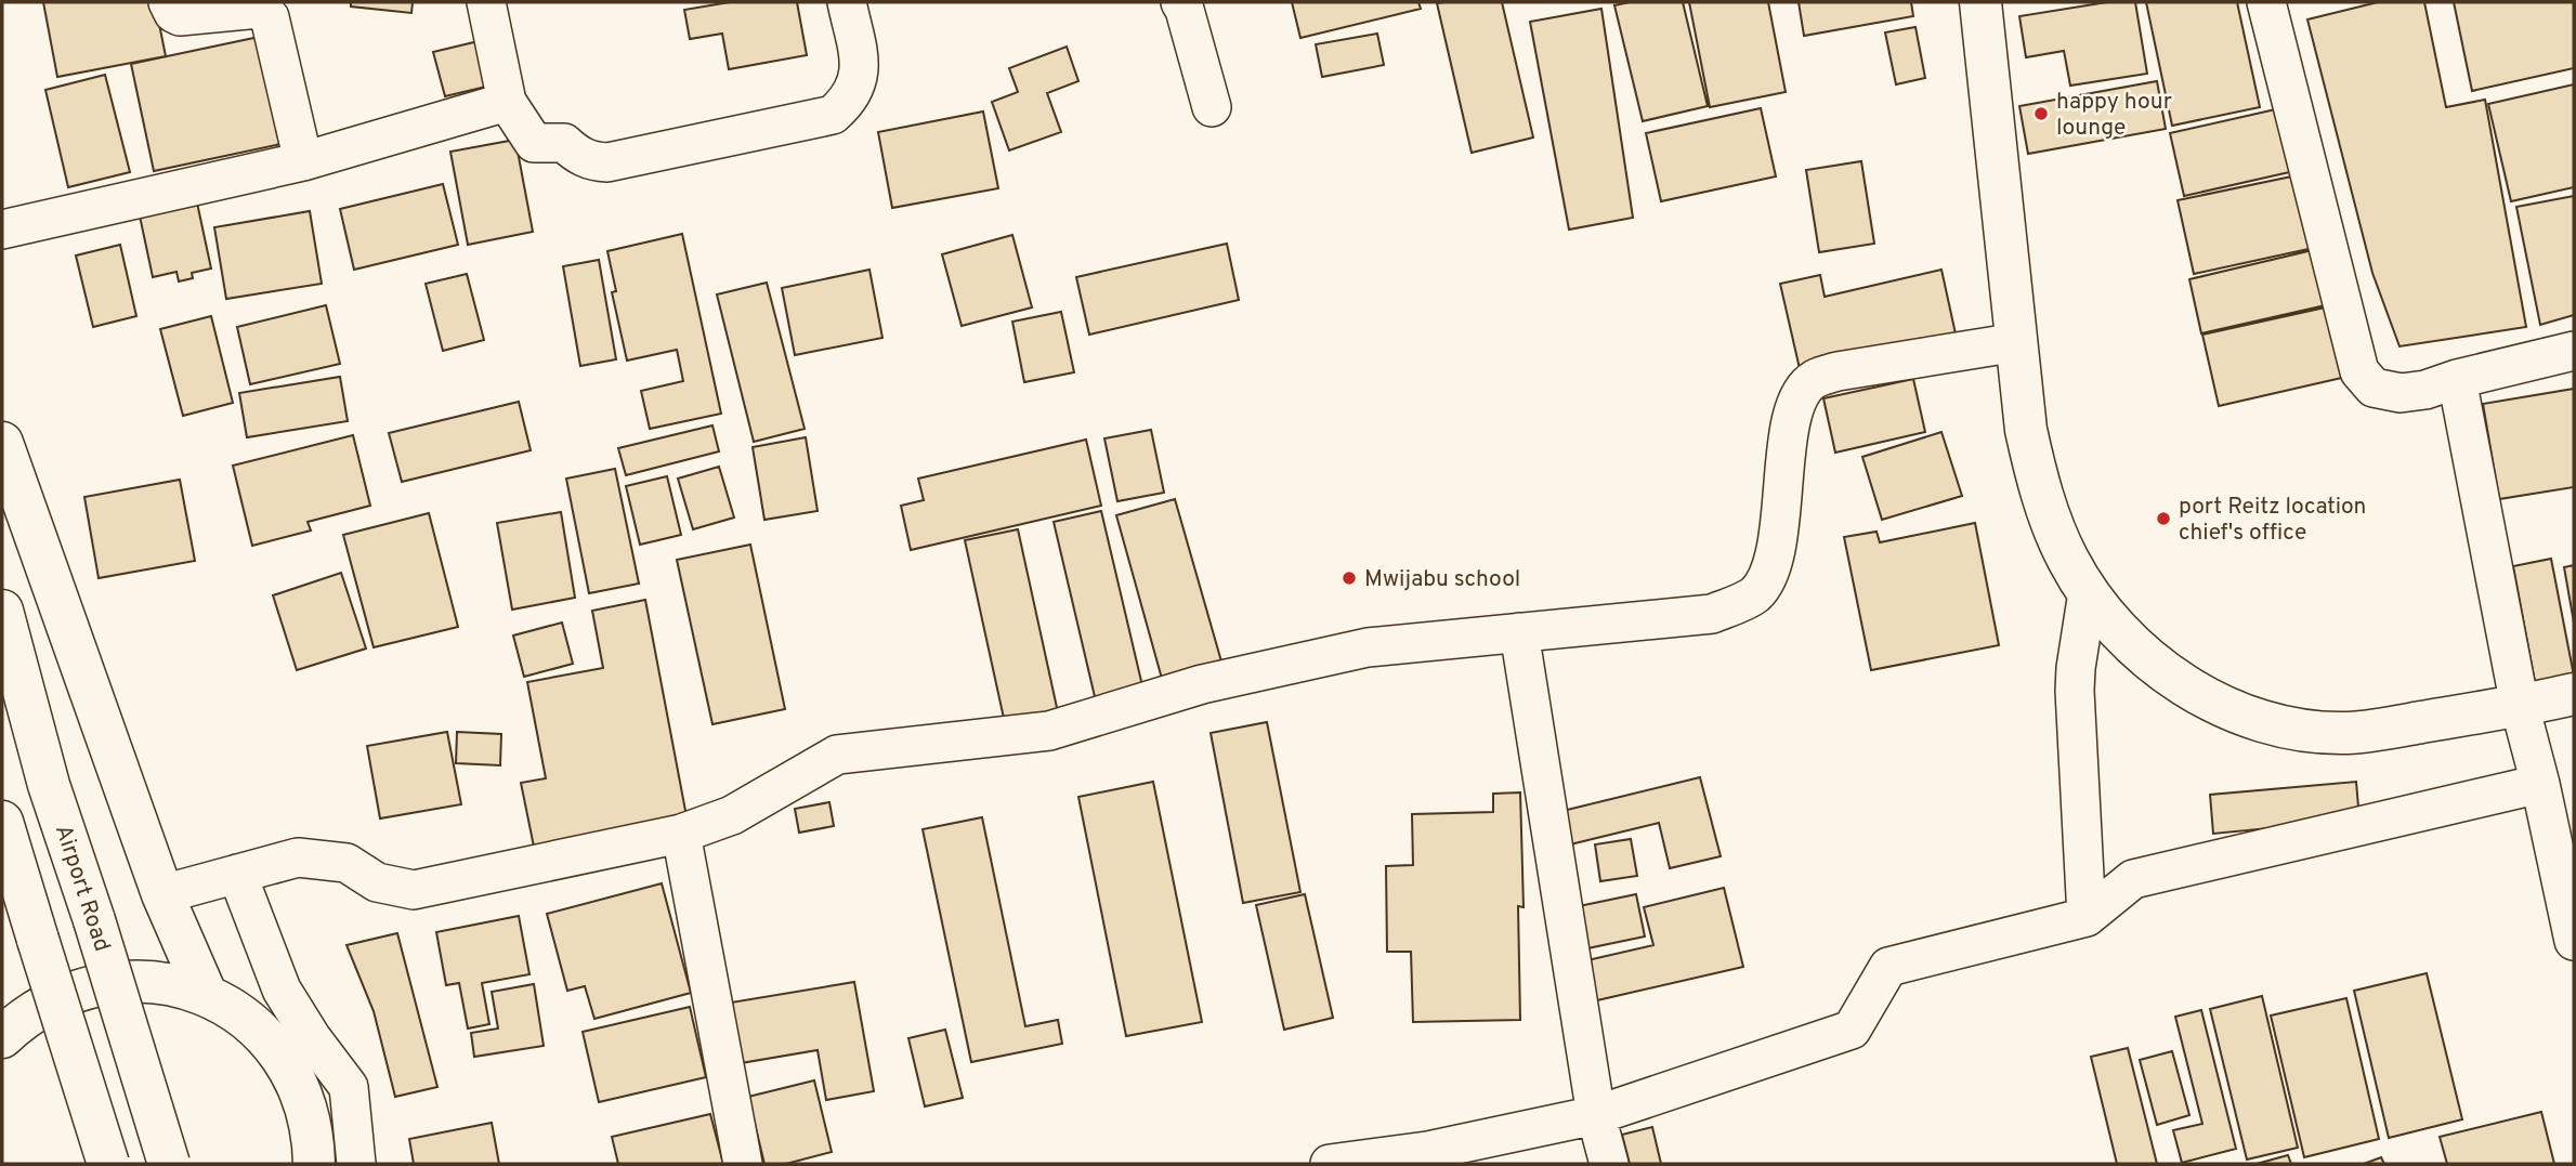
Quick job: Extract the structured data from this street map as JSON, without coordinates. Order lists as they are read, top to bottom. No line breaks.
{"streets":{"main road":["Airport Road"]},"places":["happy hour lounge","port Reitz location chief's office","Mwijabu school"]}
